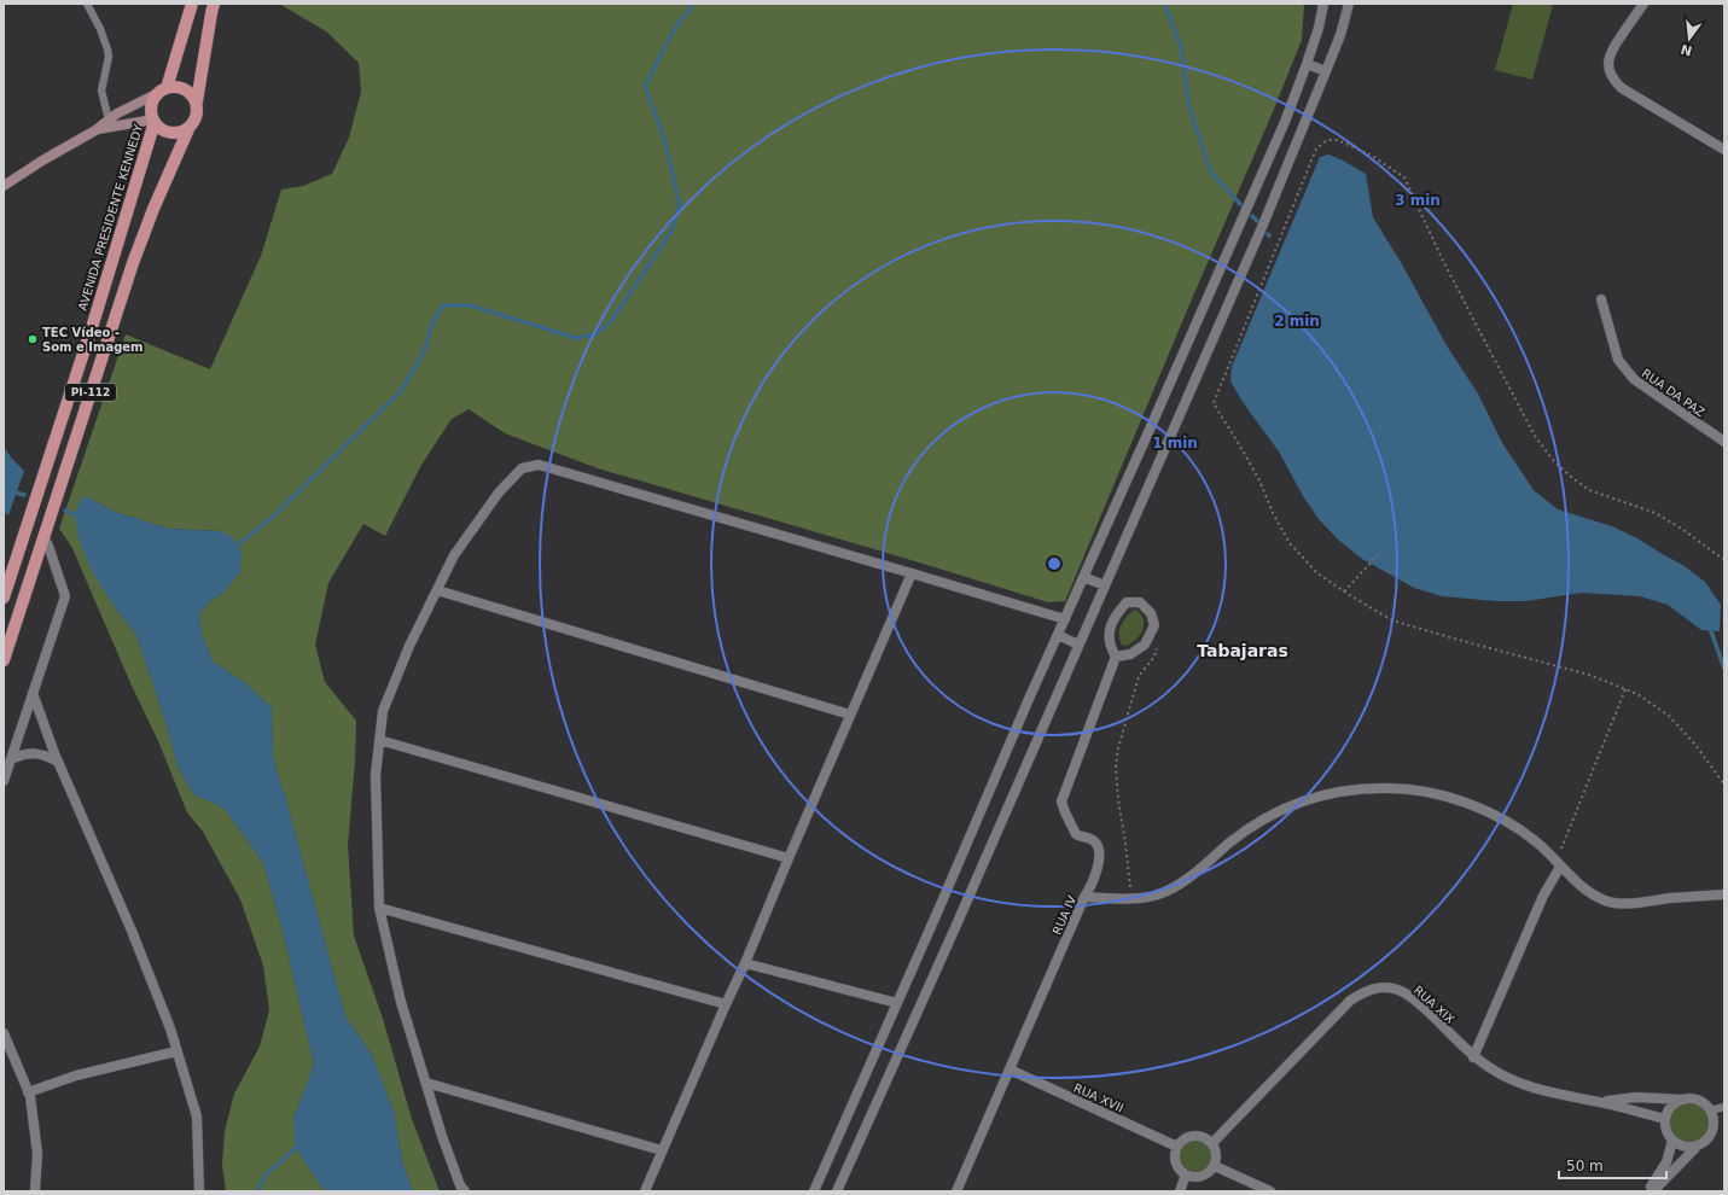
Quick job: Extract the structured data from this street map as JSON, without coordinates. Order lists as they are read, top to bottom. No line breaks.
{"streets":{"main road":["AVENIDA PRESIDENTE KENNEDY","PI-112"],"street":["RUA DA PAZ","RUA IV","RUA XIX","RUA XVII"]},"crossings":[["AVENIDA PRESIDENTE KENNEDY","PI-112"],["RUA IV","RUA XVII"],["RUA XIX","RUA XVII"]],"districts":["Tabajaras"],"places":["TEC Vídeo - Som e Imagem"],"scale_bar":"50 m","north":"bottom","rings":["3 min","2 min","1 min"]}
